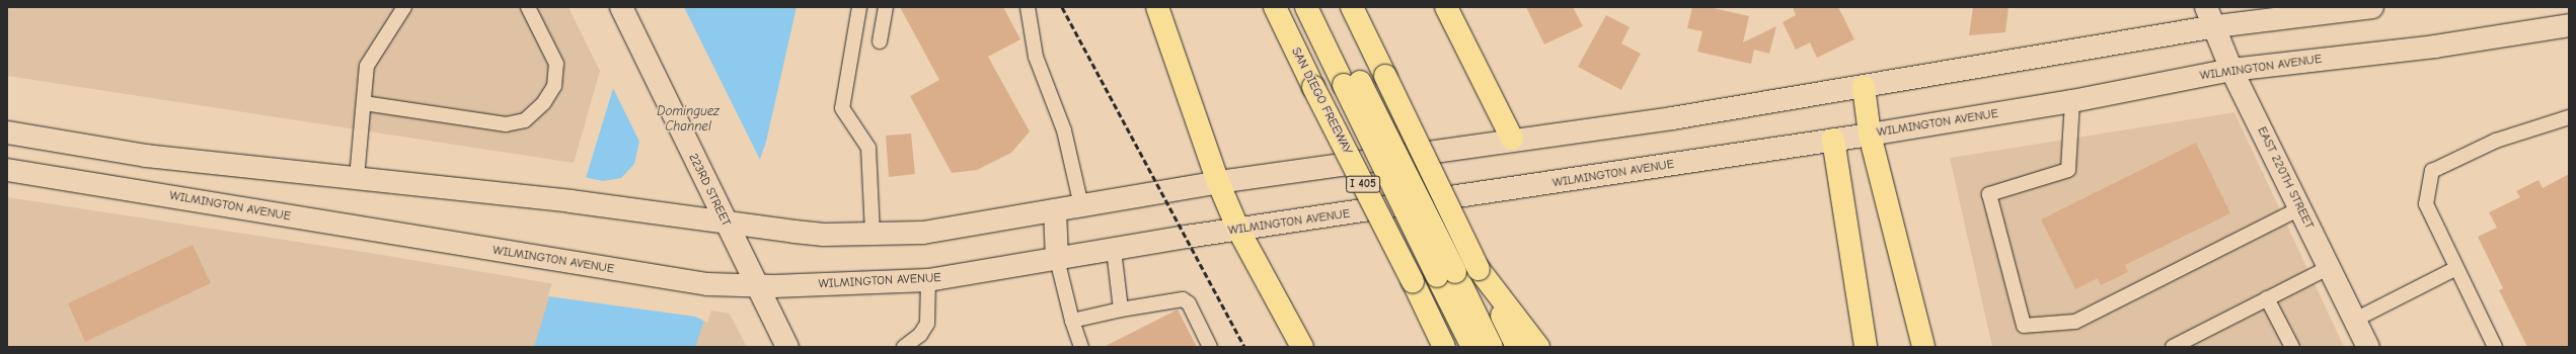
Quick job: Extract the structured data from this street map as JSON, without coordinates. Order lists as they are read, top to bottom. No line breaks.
{"streets":{"highway":["SAN DIEGO FREEWAY","I 405"],"main road":["WILMINGTON AVENUE","EAST 220TH STREET","223RD STREET"]},"crossings":[["WILMINGTON AVENUE","EAST 220TH STREET"],["WILMINGTON AVENUE","223RD STREET"]],"water":["Dominguez Channel"]}
